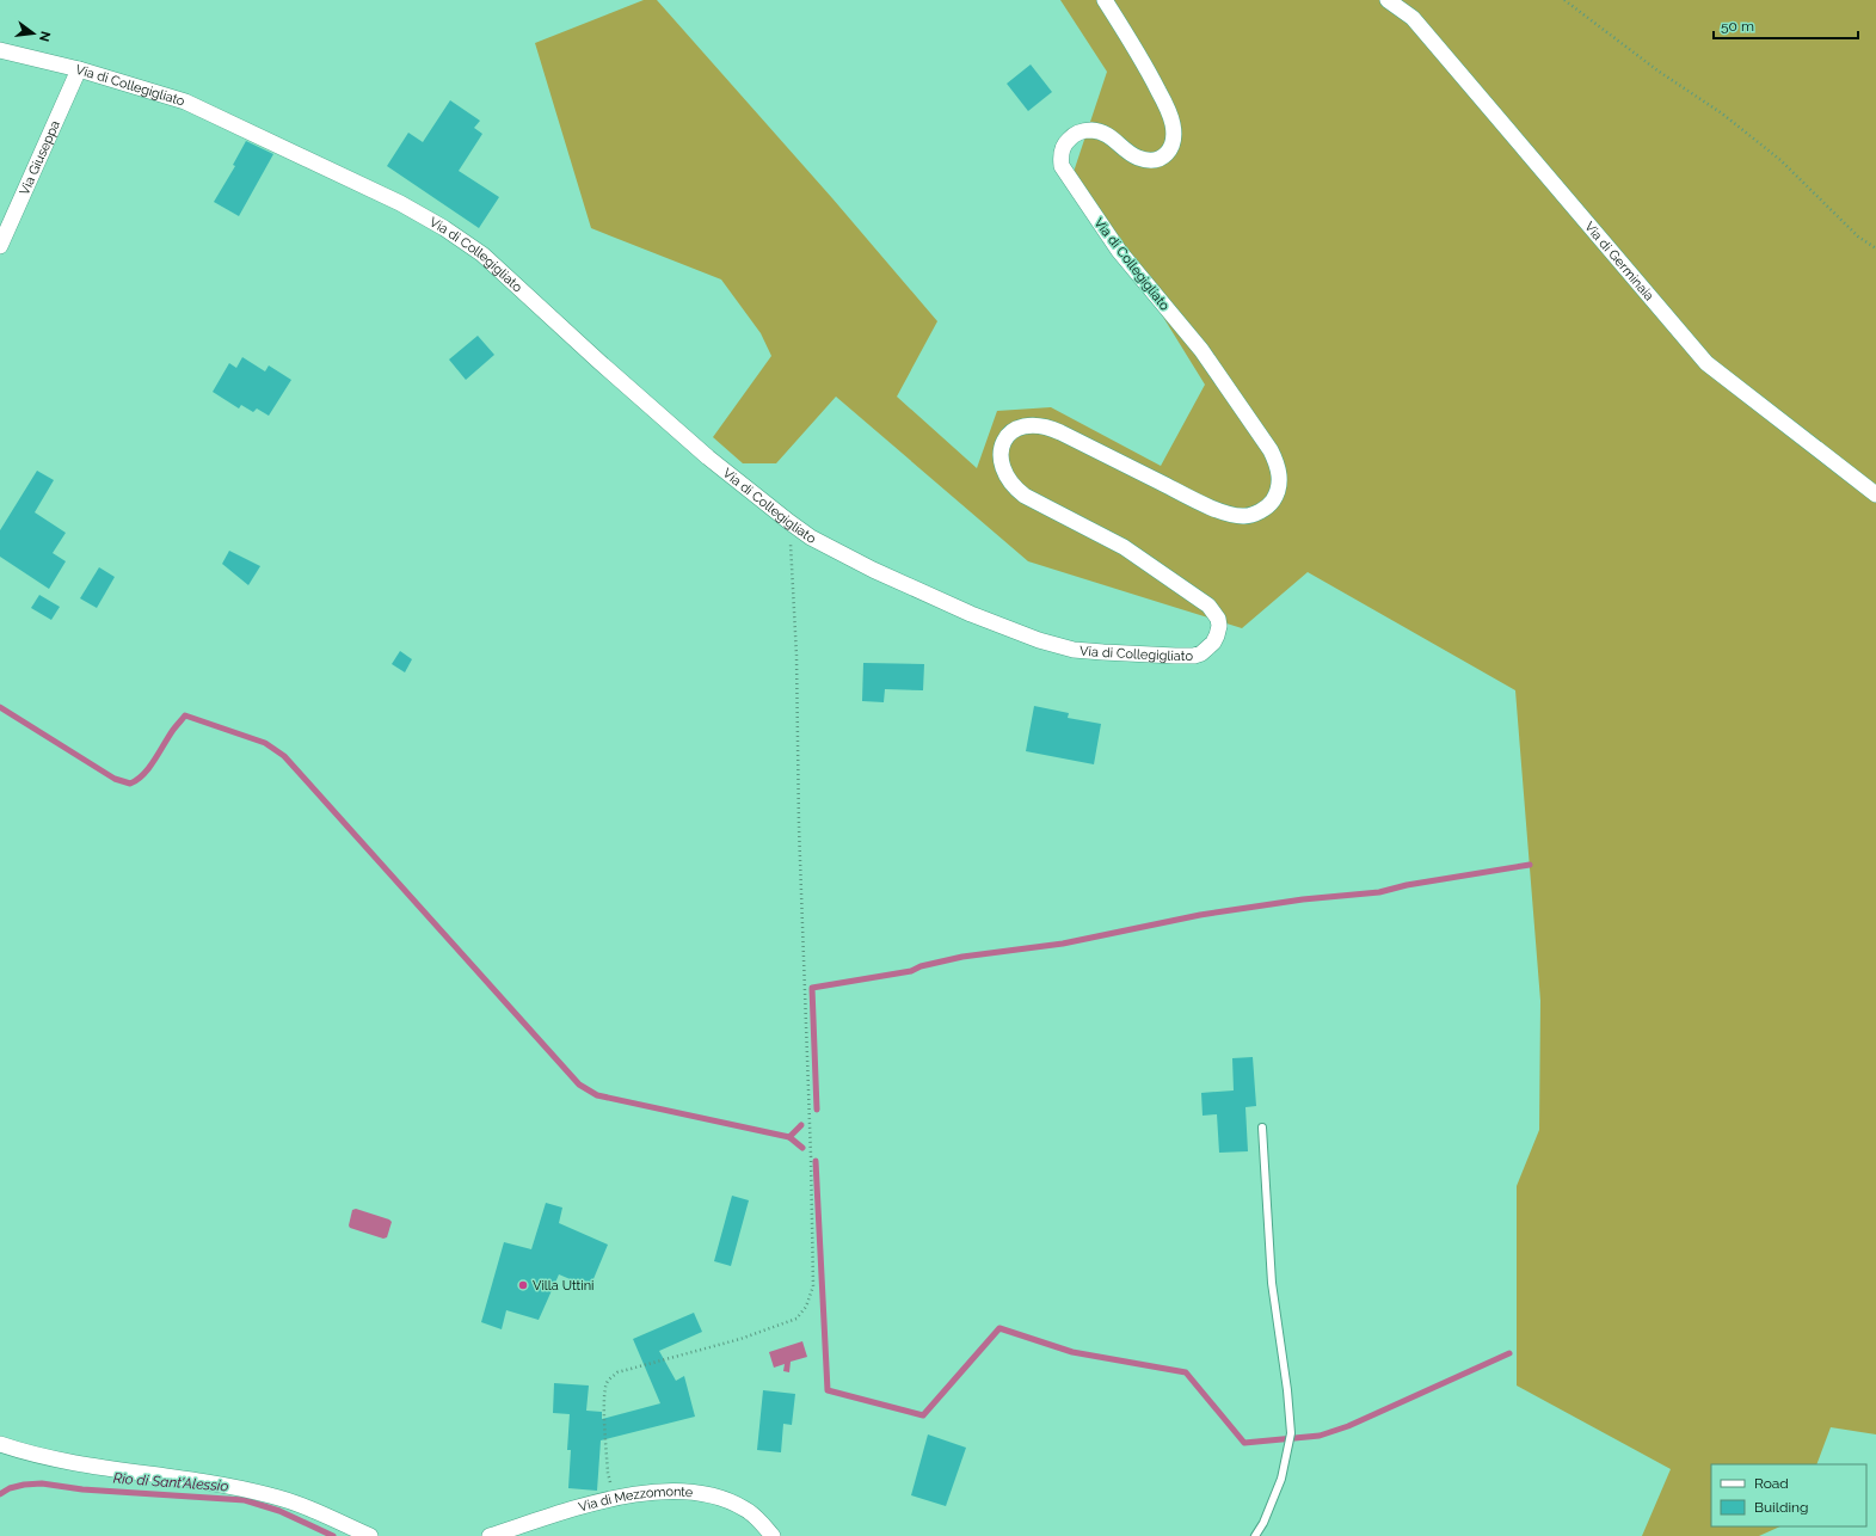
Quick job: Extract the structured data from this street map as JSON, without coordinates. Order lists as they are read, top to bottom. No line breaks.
{"streets":{"street":["Via di Collegigliato","Via Giuseppa","Via di Germinaia","Via di Mezzomonte"]},"crossings":[["Via di Collegigliato","Via Giuseppa"]],"water":["Rio di Sant'Alessio"],"places":["Villa Uttini"],"legend":["Road","Building"],"scale_bar":"50 m","north":"right"}
